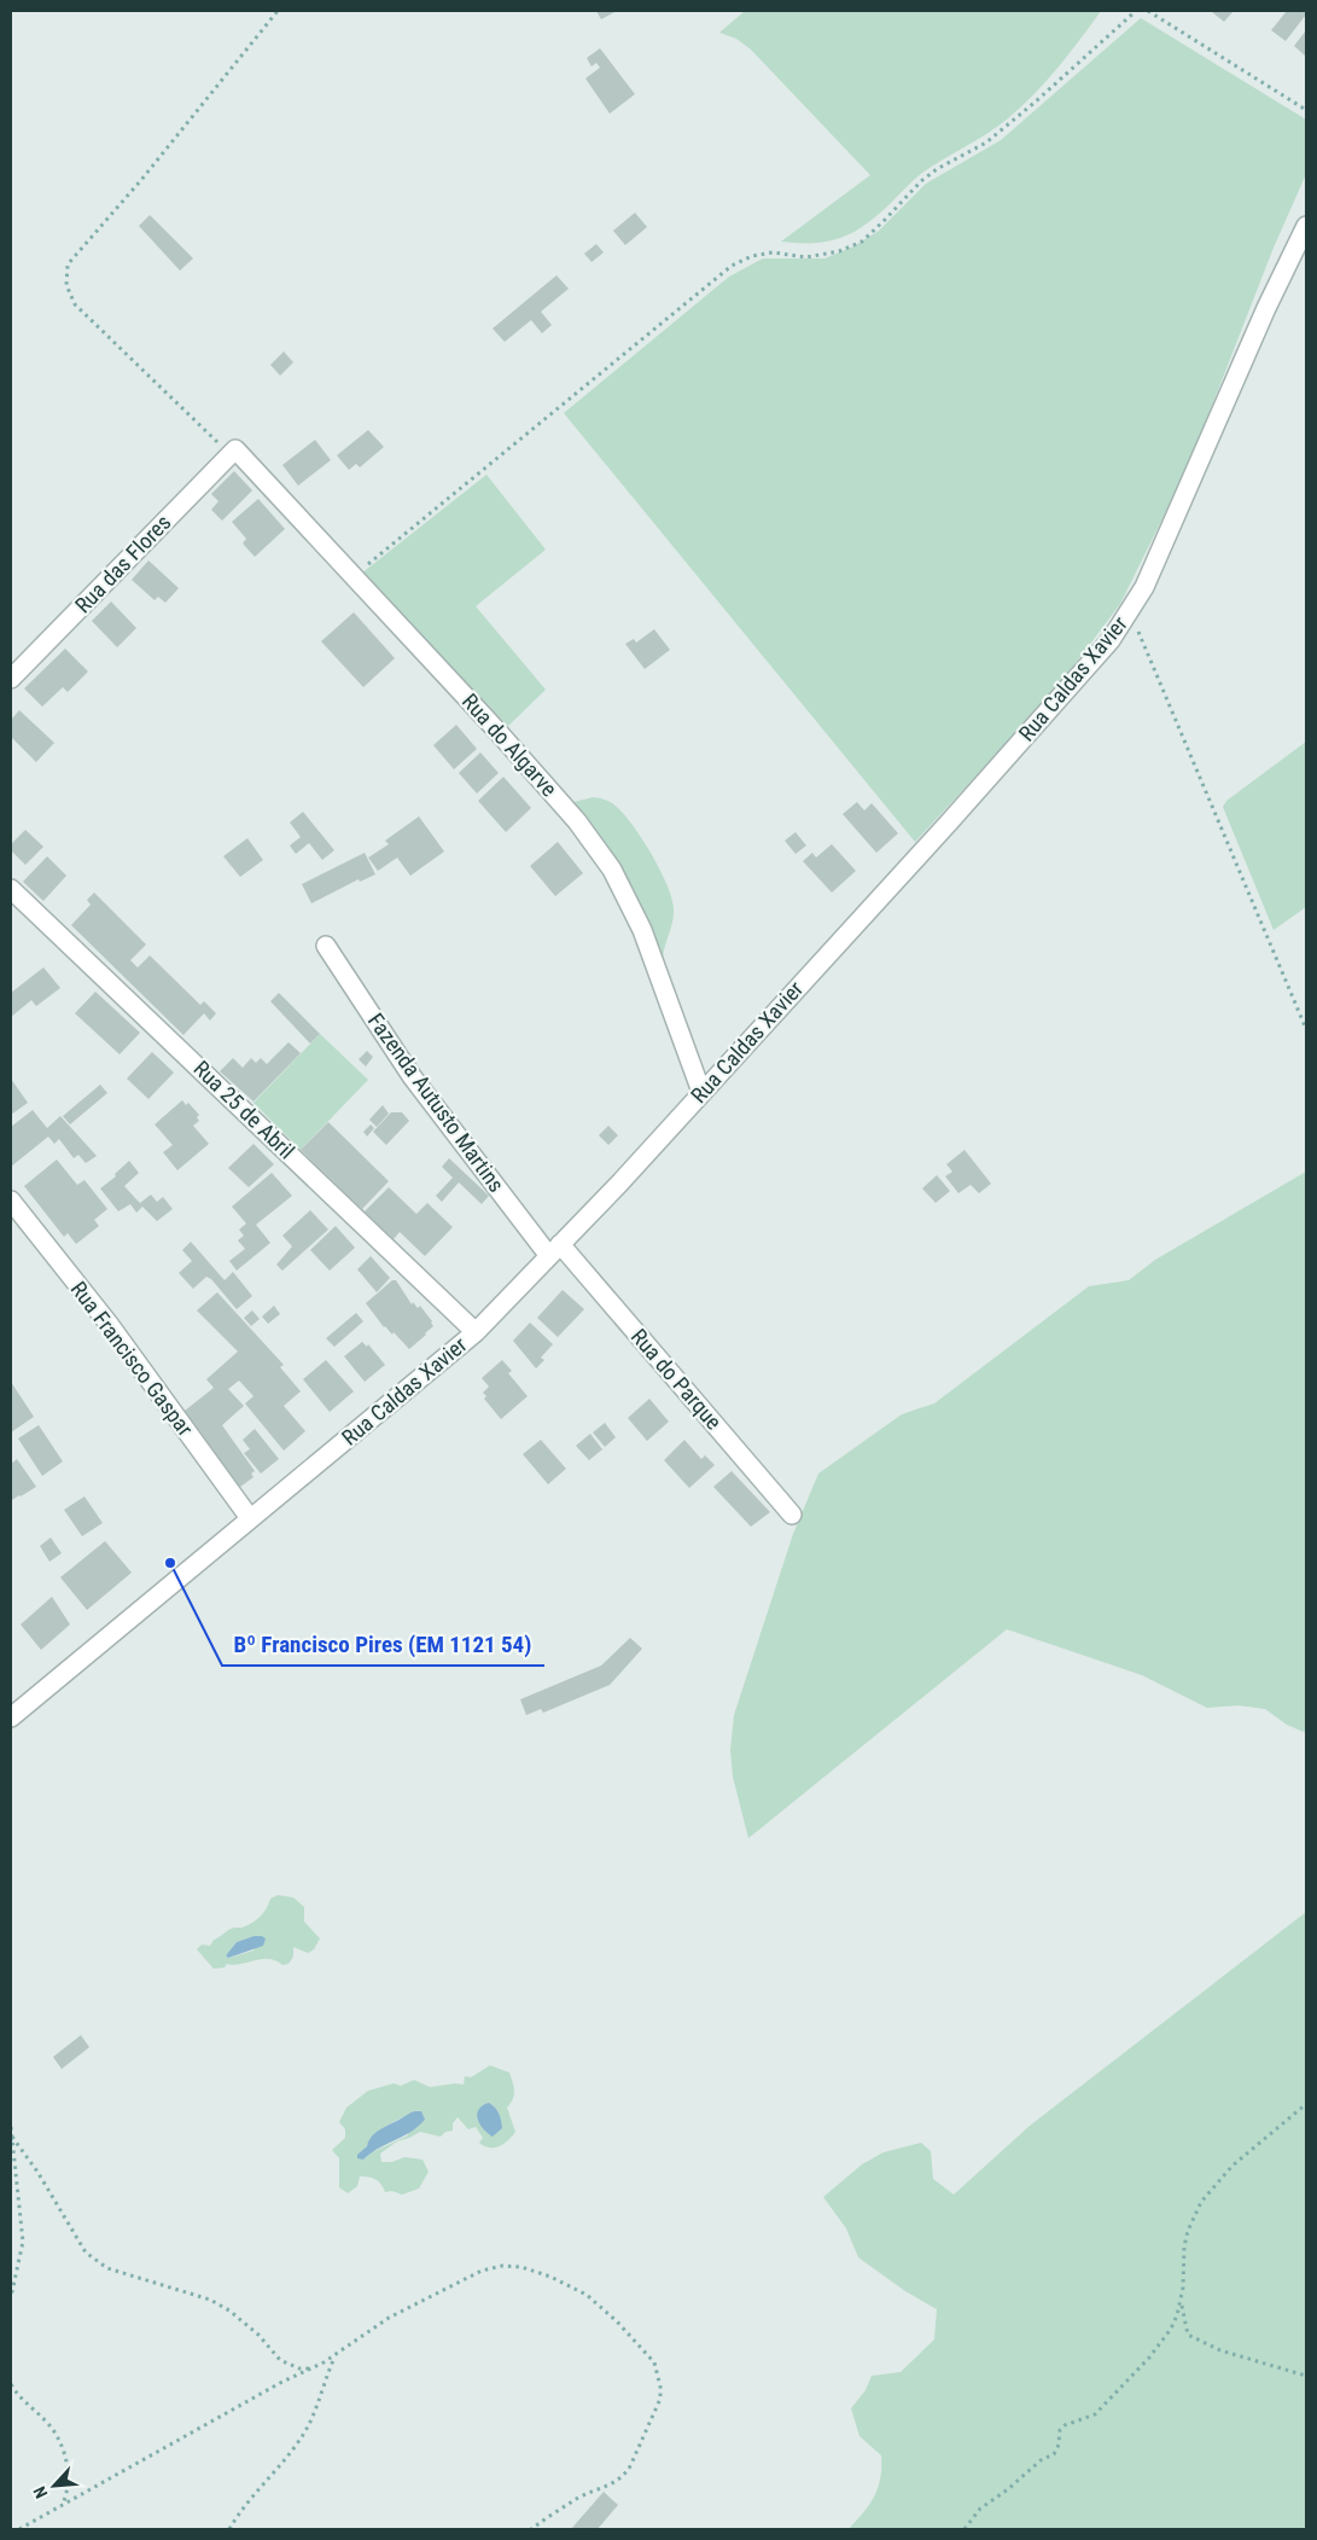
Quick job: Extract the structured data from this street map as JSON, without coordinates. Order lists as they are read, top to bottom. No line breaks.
{"streets":{"street":["Rua das Flores","Rua Caldas Xavier","Rua do Algarve","Fazenda Autusto Martins","Rua 25 de Abril","Rua Francisco Gaspar","Rua do Parque"]},"crossings":[["Rua das Flores","Rua do Algarve"],["Rua Caldas Xavier","Rua do Algarve"],["Rua Caldas Xavier","Fazenda Autusto Martins"],["Rua Caldas Xavier","Rua 25 de Abril"],["Rua Caldas Xavier","Rua Francisco Gaspar"],["Rua Caldas Xavier","Rua do Parque"],["Fazenda Autusto Martins","Rua do Parque"]],"places":["Bº Francisco Pires (EM 1121 54)"],"north":"bottom left"}
